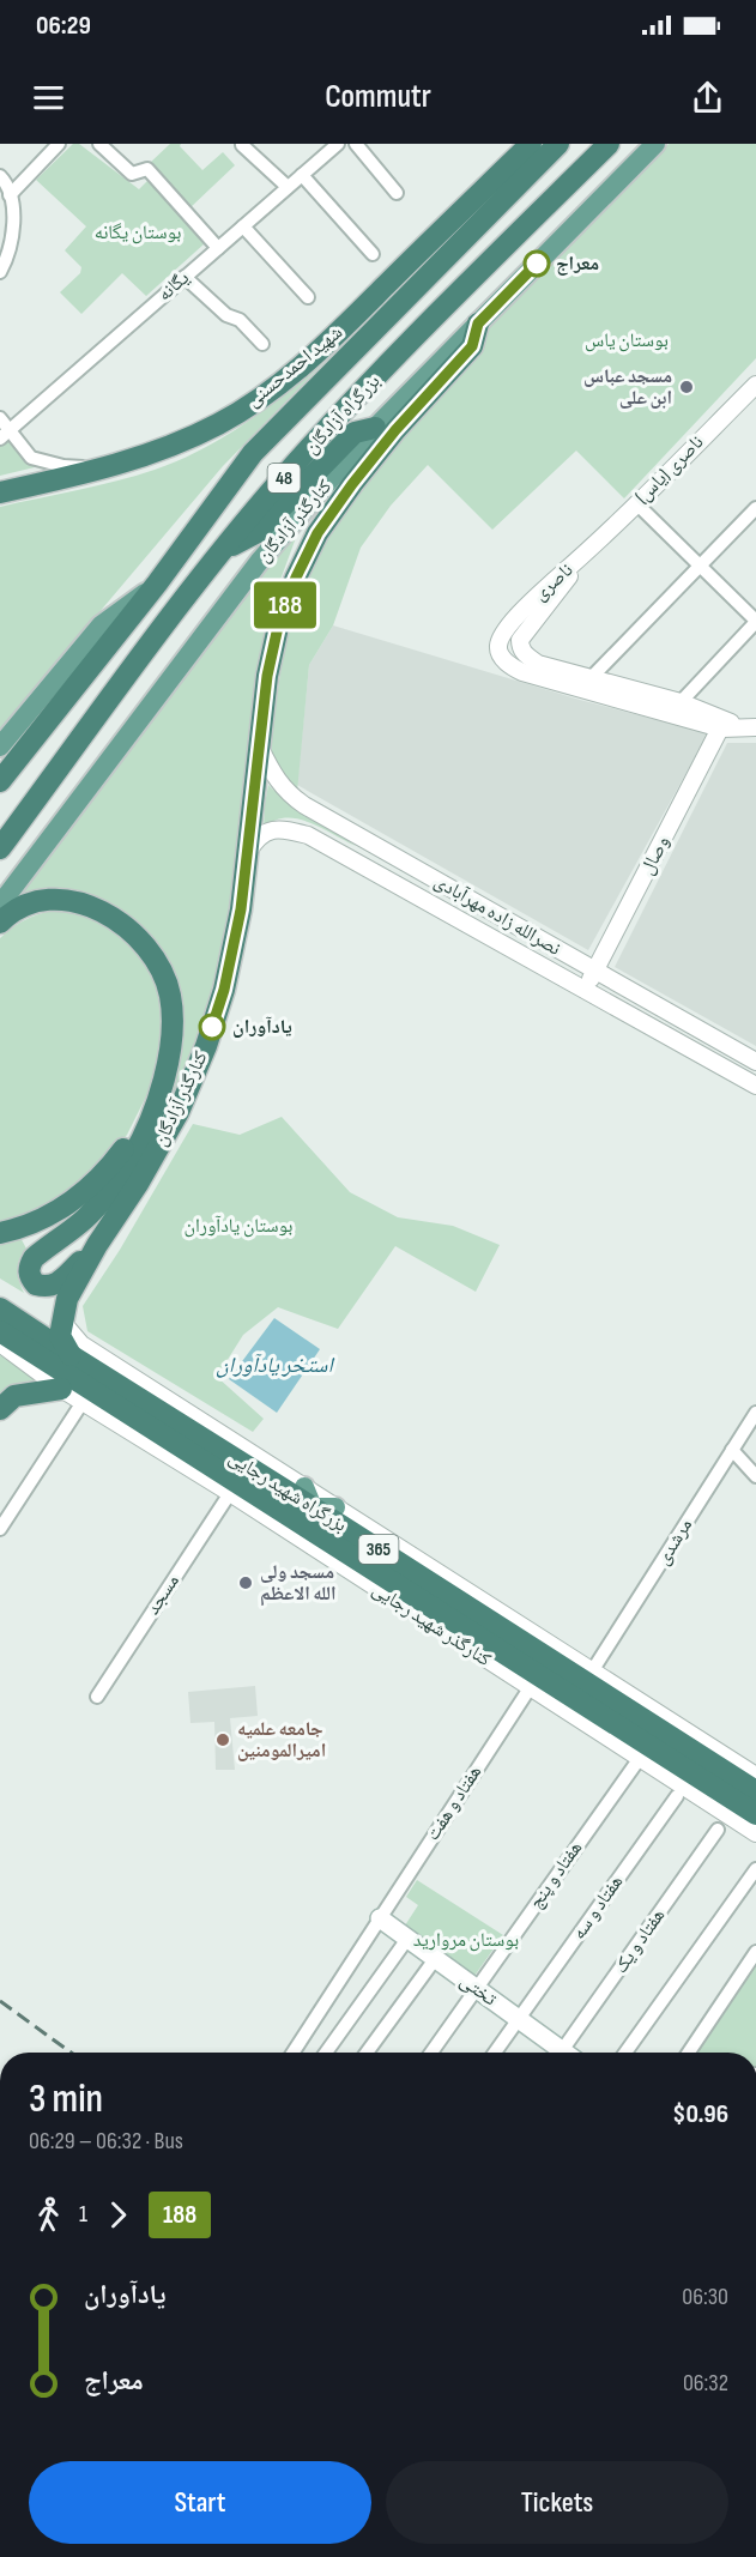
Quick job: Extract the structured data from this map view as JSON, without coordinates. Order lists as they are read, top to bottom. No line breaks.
{"streets":{"highway":["شهید احمدحسنی","بزرگراه آزادگان","48","کنارگذر آزادگان","بزرگراه شهید رجایی","365"],"main road":["تختی"],"street":["یگانه","ناصری (یاس)","ناصری","وصال","نصرالله زاده مهرآبادی","مرشدی","مسجد","کنارگذر شهید رجایی","هفتاد و هفت","هفتاد و پنج","هفتاد و سه","هفتاد و یک"]},"crossings":[["ناصری (یاس)","ناصری"],["کنارگذر آزادگان","نصرالله زاده مهرآبادی"],["ناصری","وصال"],["وصال","نصرالله زاده مهرآبادی"],["بزرگراه شهید رجایی","مسجد"],["بزرگراه شهید رجایی","کنارگذر شهید رجایی"],["مسجد","کنارگذر شهید رجایی"],["کنارگذر شهید رجایی","هفتاد و هفت"],["هفتاد و هفت","تختی"],["هفتاد و پنج","تختی"],["هفتاد و سه","تختی"]],"water":["استخر یادآوران"],"parks":["بوستان یگانه","بوستان یاس","بوستان یادآوران","بوستان مروارید"],"places":["معراج","مسجد عباس ابن علی","یادآوران","مسجد ولی الله الاعظم","جامعه علمیه امیرالمومنین"],"lines":["bus line 188"],"page":{"status":"06:29","header":"Commutr","on_map":"188","heading":["3 min","06:29 – 06:32 · Bus","$0.96"],"legs":["1","188"],"list":[{"name":"یادآوران","value":"06:30"},{"name":"معراج","value":"06:32"}],"buttons":["Start","Tickets"]}}
